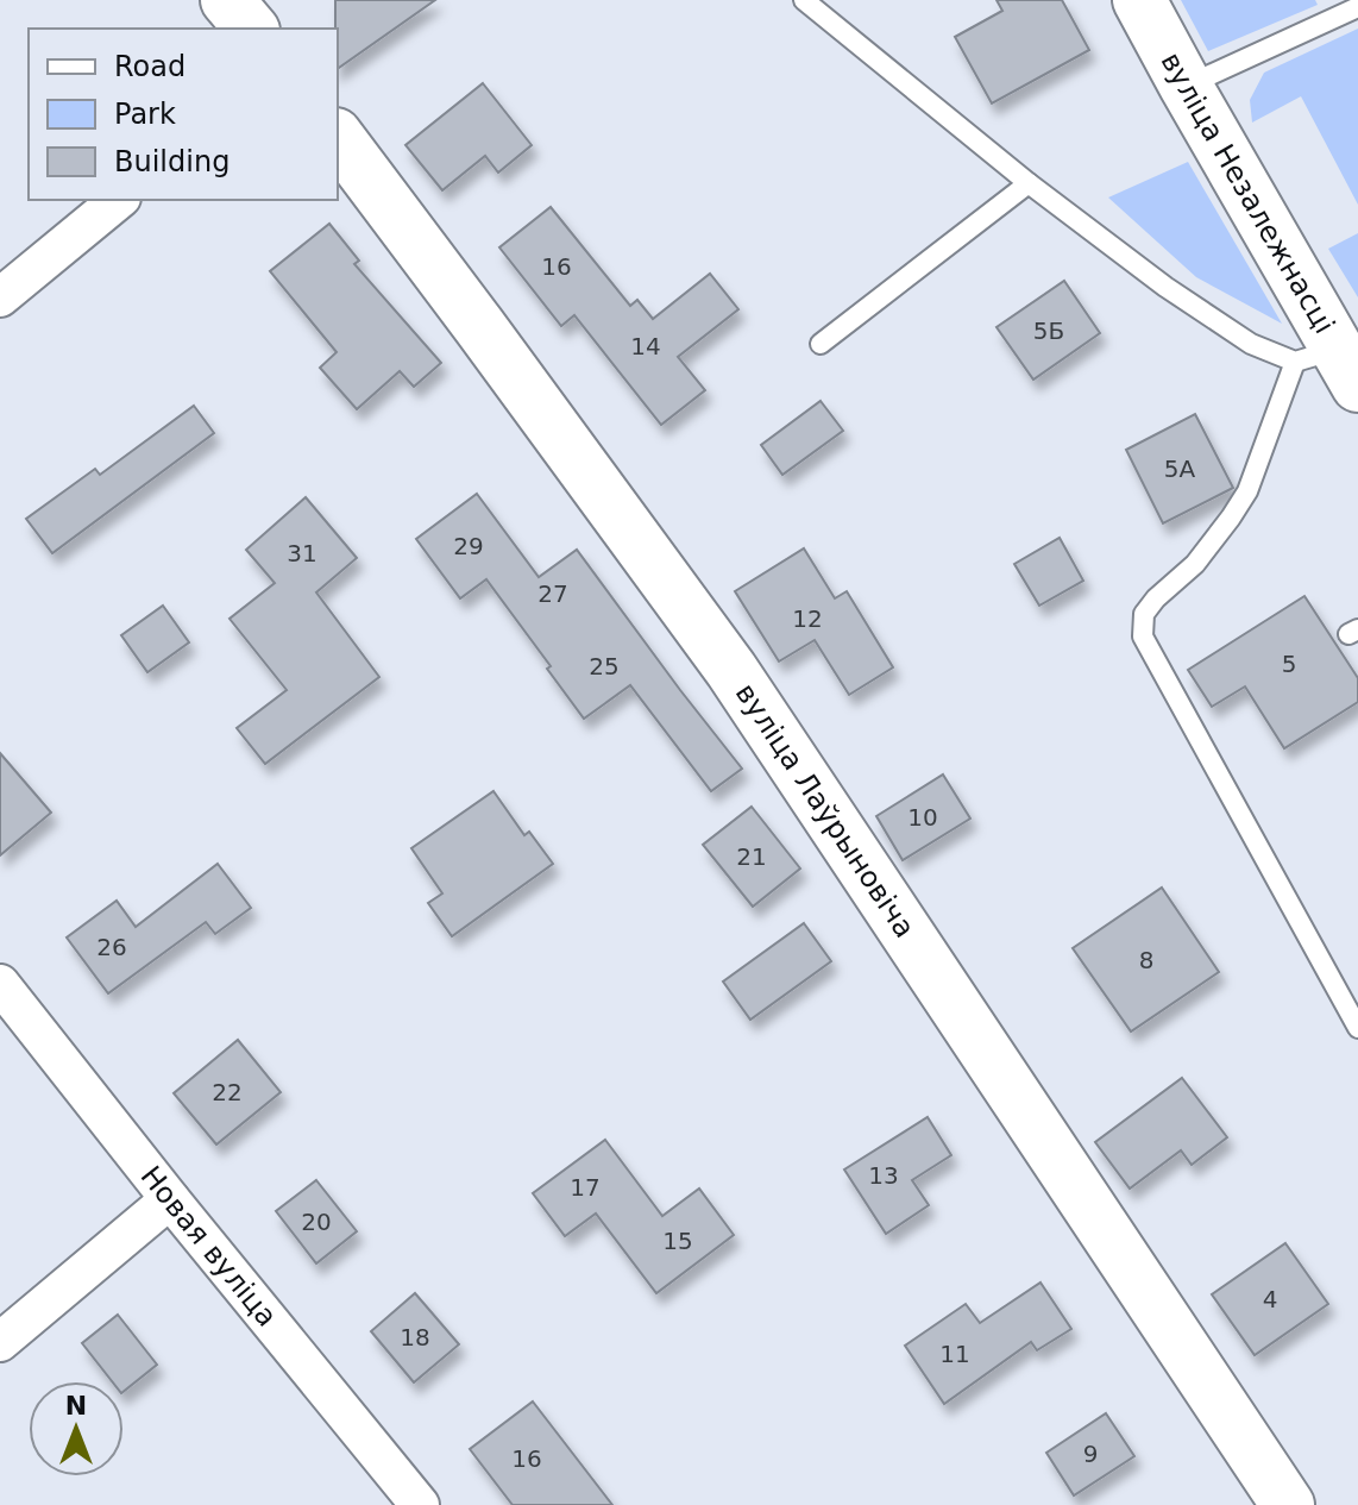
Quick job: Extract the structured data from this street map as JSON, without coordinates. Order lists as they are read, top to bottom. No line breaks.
{"streets":{"main road":["вуліца Незалежнасці","вуліца Лаўрыновіча"],"street":["Новая вуліца"]},"house_numbers":["16","5Б","14","5А","29","31","27","12","5","25","10","21","26","8","22","13","17","20","15","4","18","11","9","16"],"legend":["Road","Park","Building"],"north":"top"}
